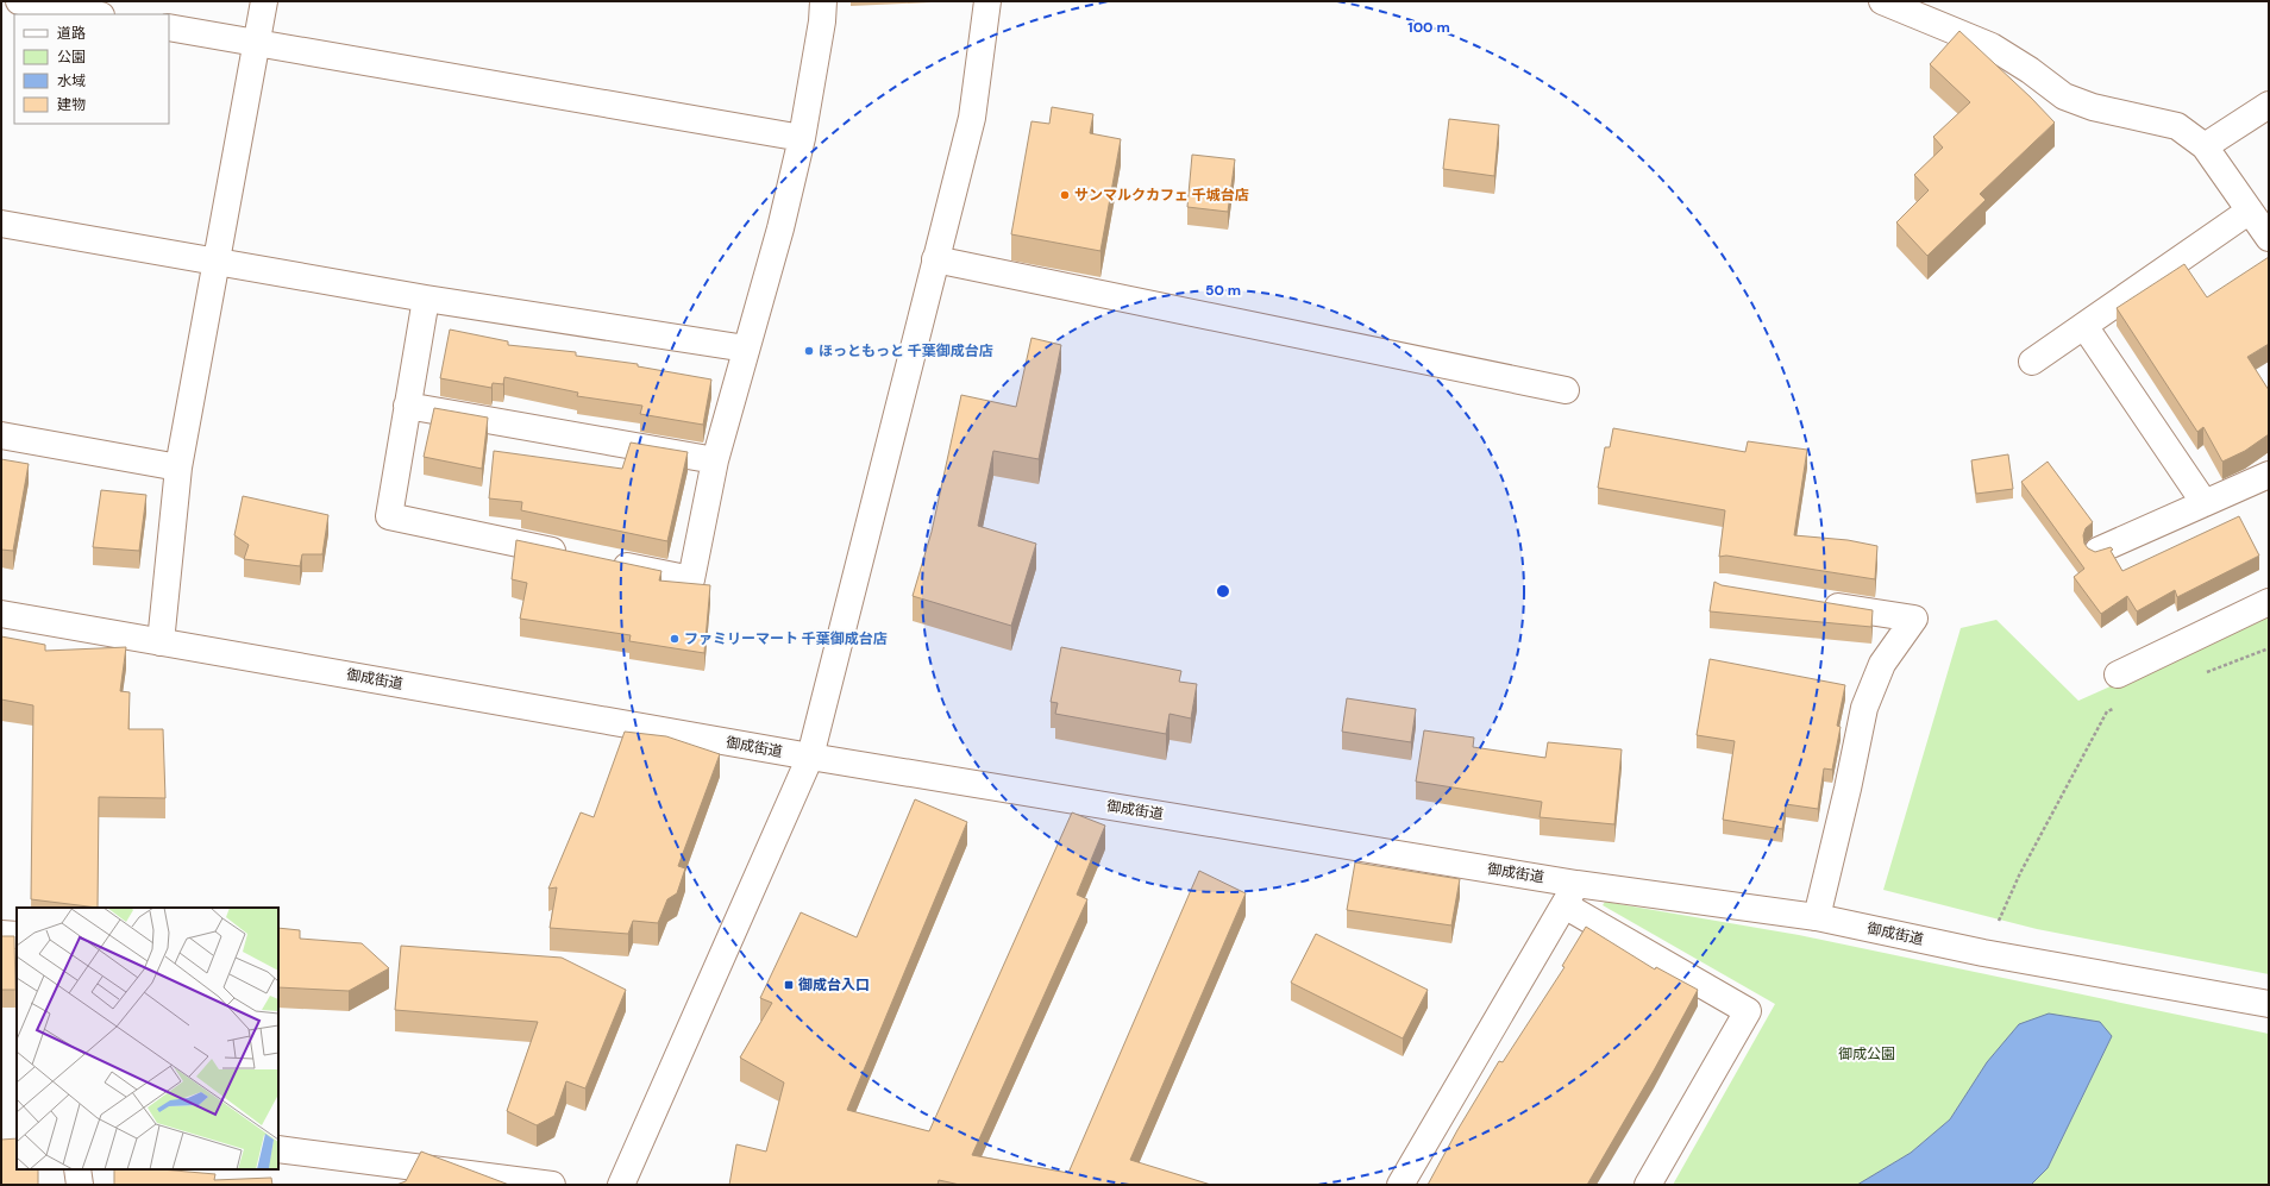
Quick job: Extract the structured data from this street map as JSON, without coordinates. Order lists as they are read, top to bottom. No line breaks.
{"streets":{"street":["御成街道"]},"parks":["御成公園"],"places":{"other":["サンマルクカフェ 千城台店","ほっともっと 千葉御成台店","ファミリーマート 千葉御成台店"],"transit":["御成台入口"]},"legend":["道路","公園","水域","建物"],"rings":["100 m","50 m"]}
